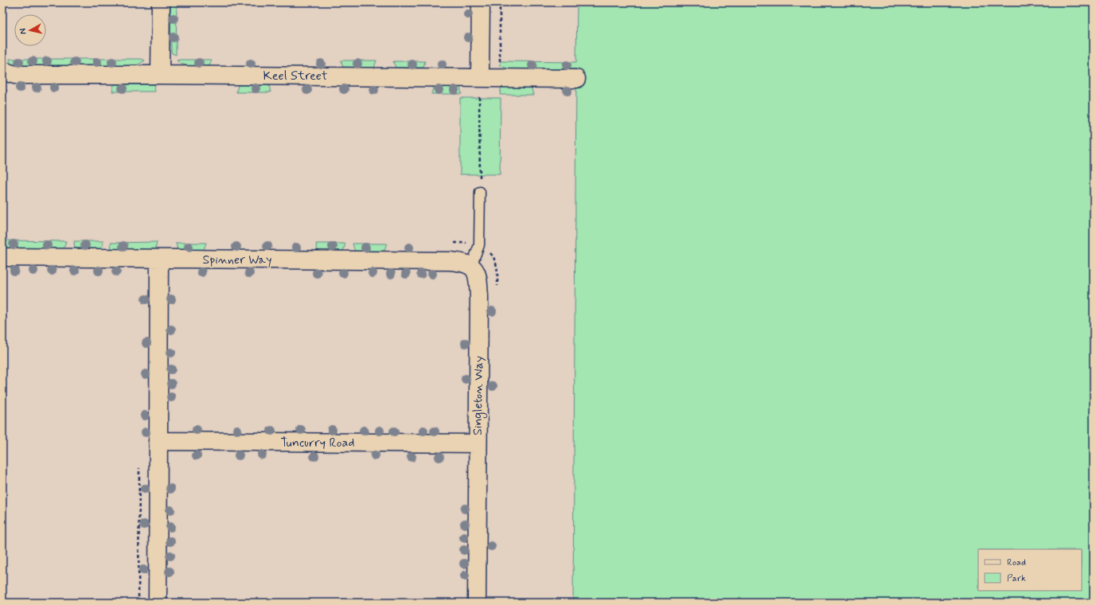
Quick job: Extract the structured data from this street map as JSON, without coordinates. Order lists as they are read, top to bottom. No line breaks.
{"streets":{"street":["Keel Street","Spinner Way","Singleton Way","Tuncurry Road"]},"crossings":[["Spinner Way","Singleton Way"],["Singleton Way","Tuncurry Road"]],"legend":["Road","Park"],"north":"left"}
